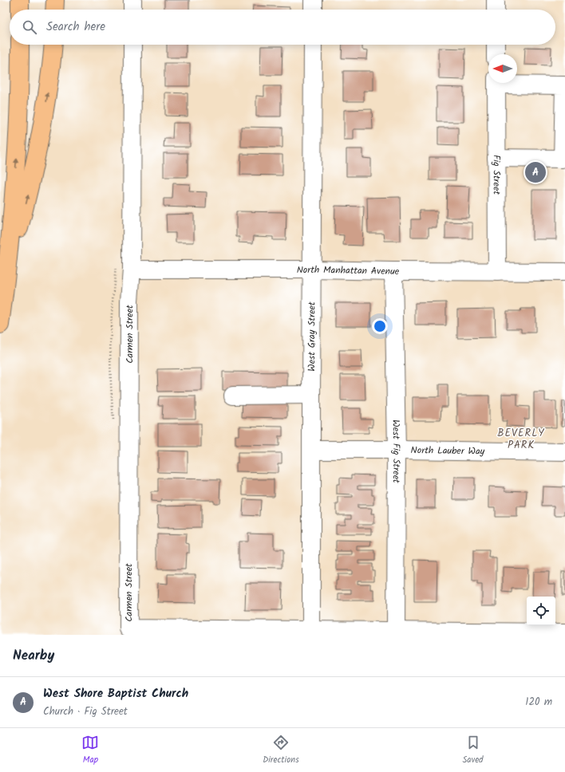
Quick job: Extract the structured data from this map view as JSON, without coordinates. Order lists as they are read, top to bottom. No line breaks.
{"streets":{"street":["Fig Street","North Manhattan Avenue","Carmen Street","West Gray Street","West Fig Street","North Lauber Way"]},"crossings":[["Fig Street","North Manhattan Avenue"],["North Manhattan Avenue","Carmen Street"],["North Manhattan Avenue","West Gray Street"],["North Manhattan Avenue","West Fig Street"],["Carmen Street","West Gray Street"],["West Gray Street","North Lauber Way"],["West Fig Street","North Lauber Way"]],"districts":["BEVERLY PARK"],"north":"left","page":{"search":"Search here","pins":"A","heading":"Nearby","list":[{"mark":"A","name":"West Shore Baptist Church","note":"Church · Fig Street","value":"120 m"}],"nav":["Map","Directions","Saved"]}}
